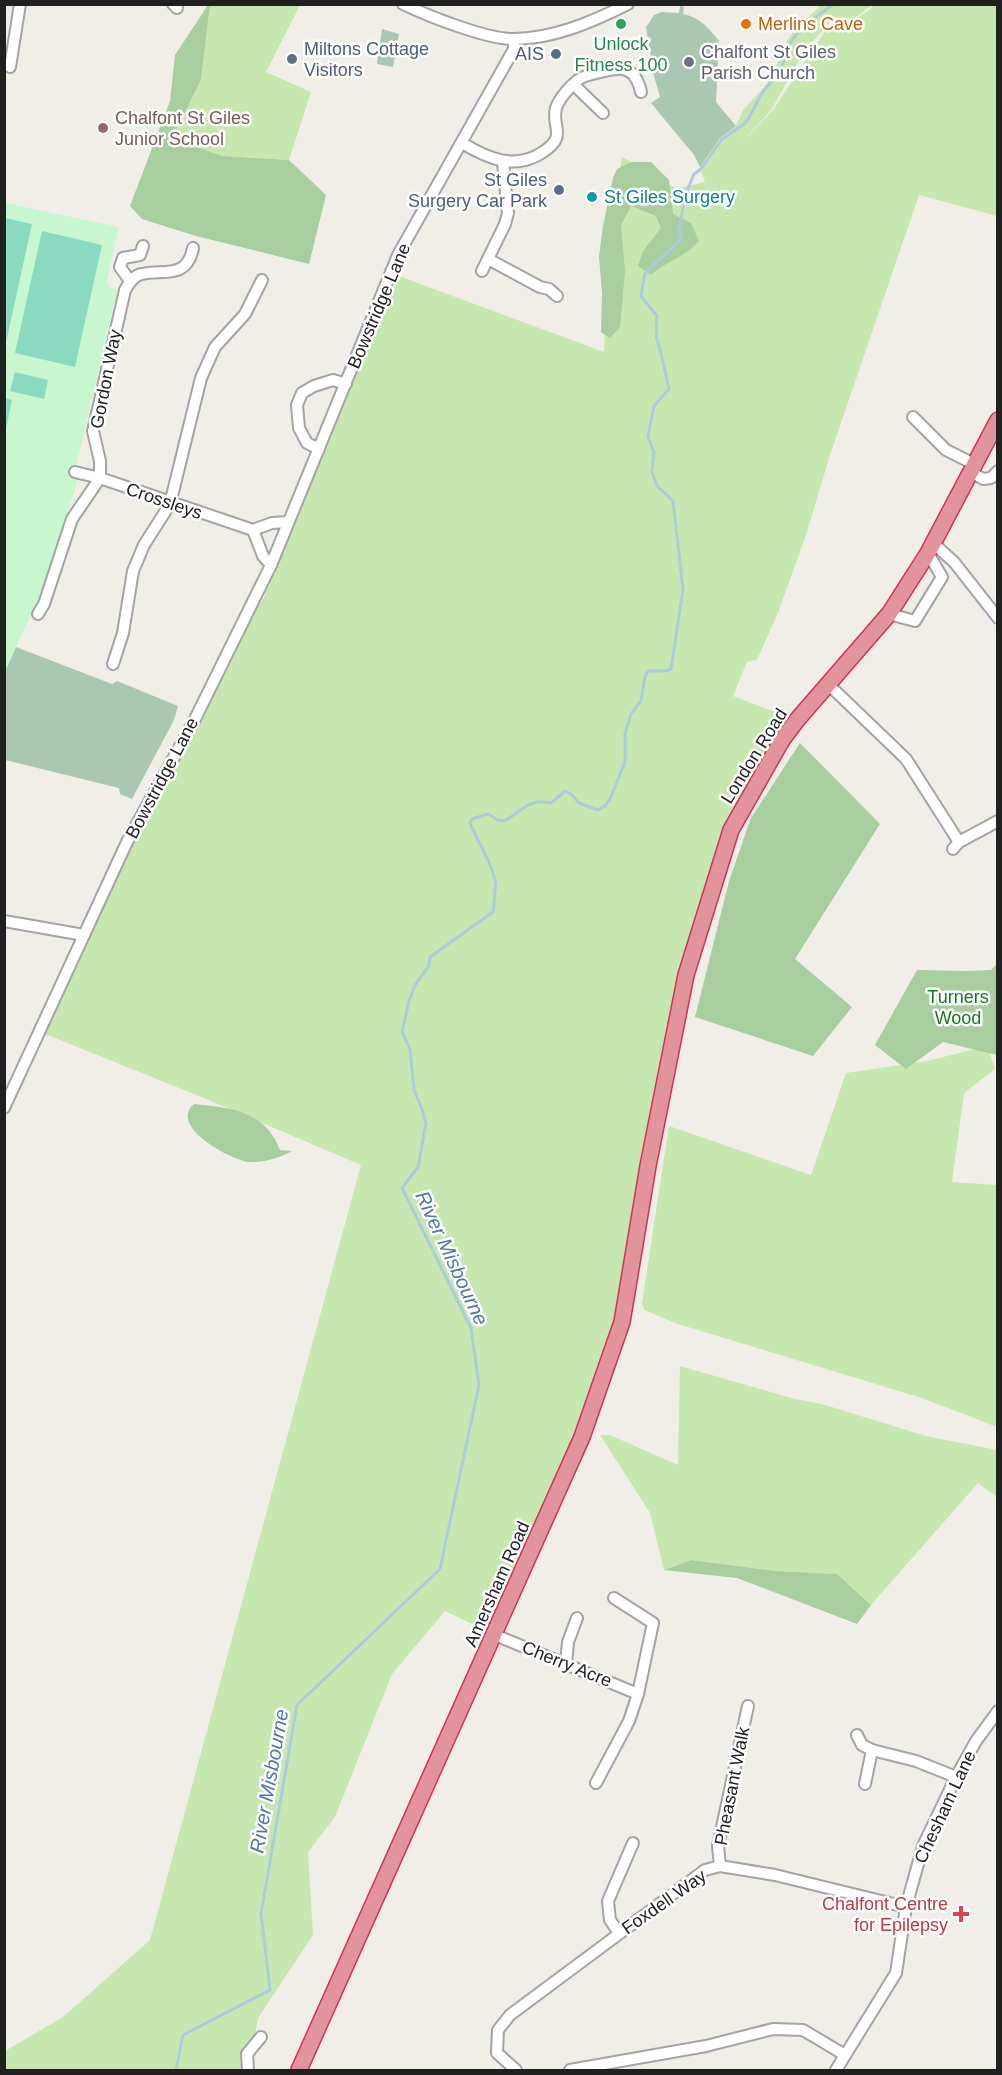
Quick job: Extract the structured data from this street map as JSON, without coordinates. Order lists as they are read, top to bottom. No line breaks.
{"streets":{"highway":["London Road","Amersham Road"],"street":["Bowstridge Lane","Gordon Way","Crossleys","Cherry Acre","Pheasant Walk","Chesham Lane","Foxdell Way"]},"crossings":[["Gordon Way","Crossleys"],["London Road","Amersham Road"],["Amersham Road","Cherry Acre"],["Pheasant Walk","Foxdell Way"],["Chesham Lane","Foxdell Way"]],"water":["River Misbourne"],"parks":["Turners Wood"],"places":{"other":["Unlock Fitness 100","Merlins Cave","AIS","Miltons Cottage Visitors","Chalfont St Giles Parish Church","Chalfont St Giles Junior School","St Giles Surgery Car Park","St Giles Surgery"],"health":["Chalfont Centre for Epilepsy"]}}
